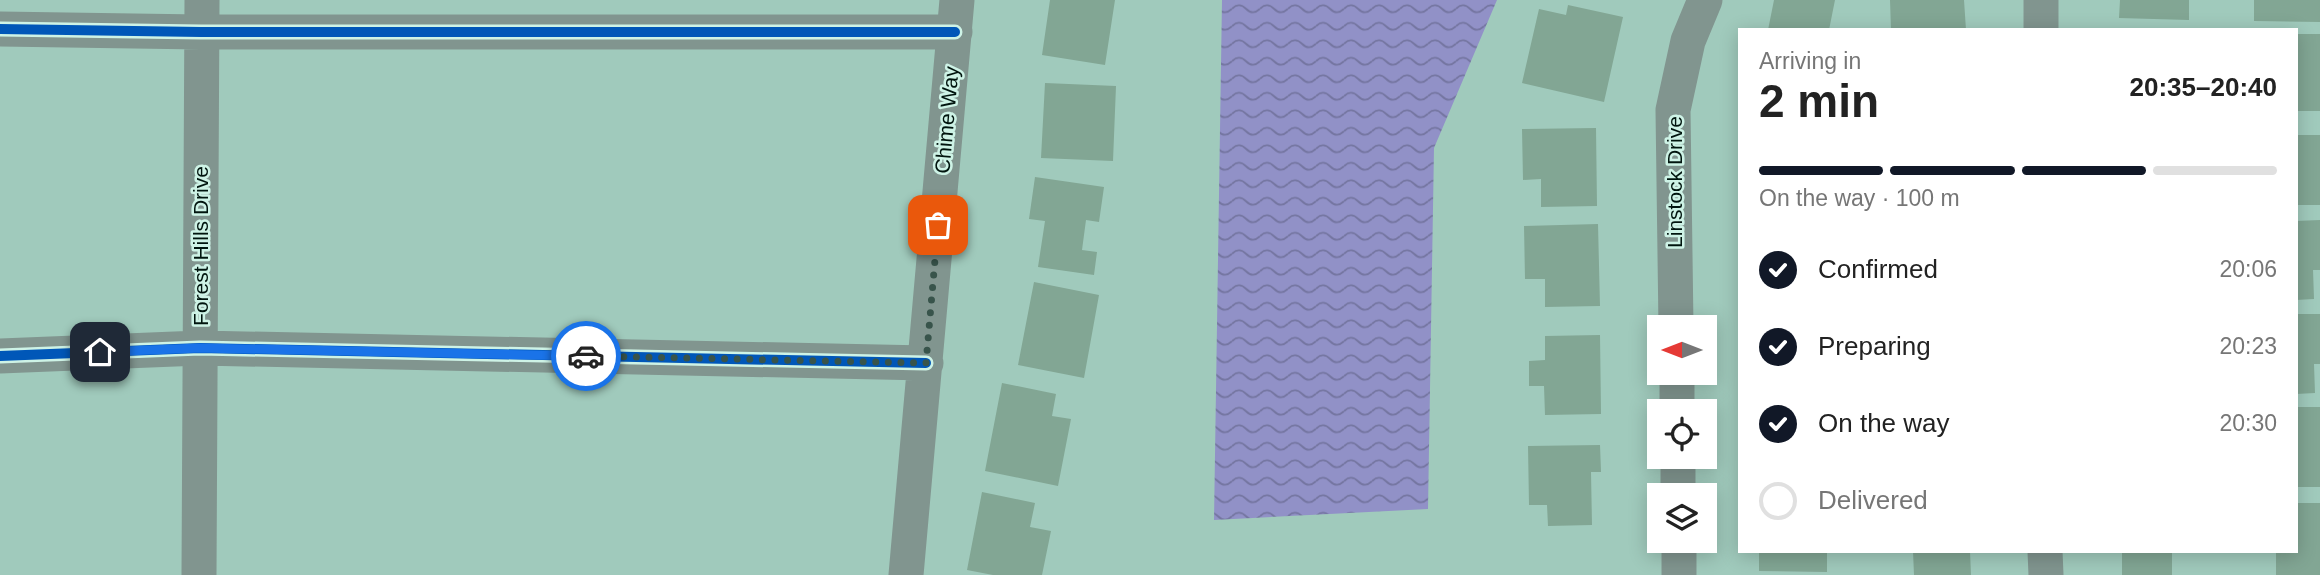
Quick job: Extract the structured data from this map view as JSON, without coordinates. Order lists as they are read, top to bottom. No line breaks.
{"streets":{"street":["Chime Way","Linstock Drive","Forest Hills Drive"]},"north":"left","page":{"heading":["2 min","Arriving in","20:35–20:40"],"bar":"On the way · 100 m","list":[["Confirmed","20:06"],["Preparing","20:23"],["On the way","20:30"],"Delivered"]}}
